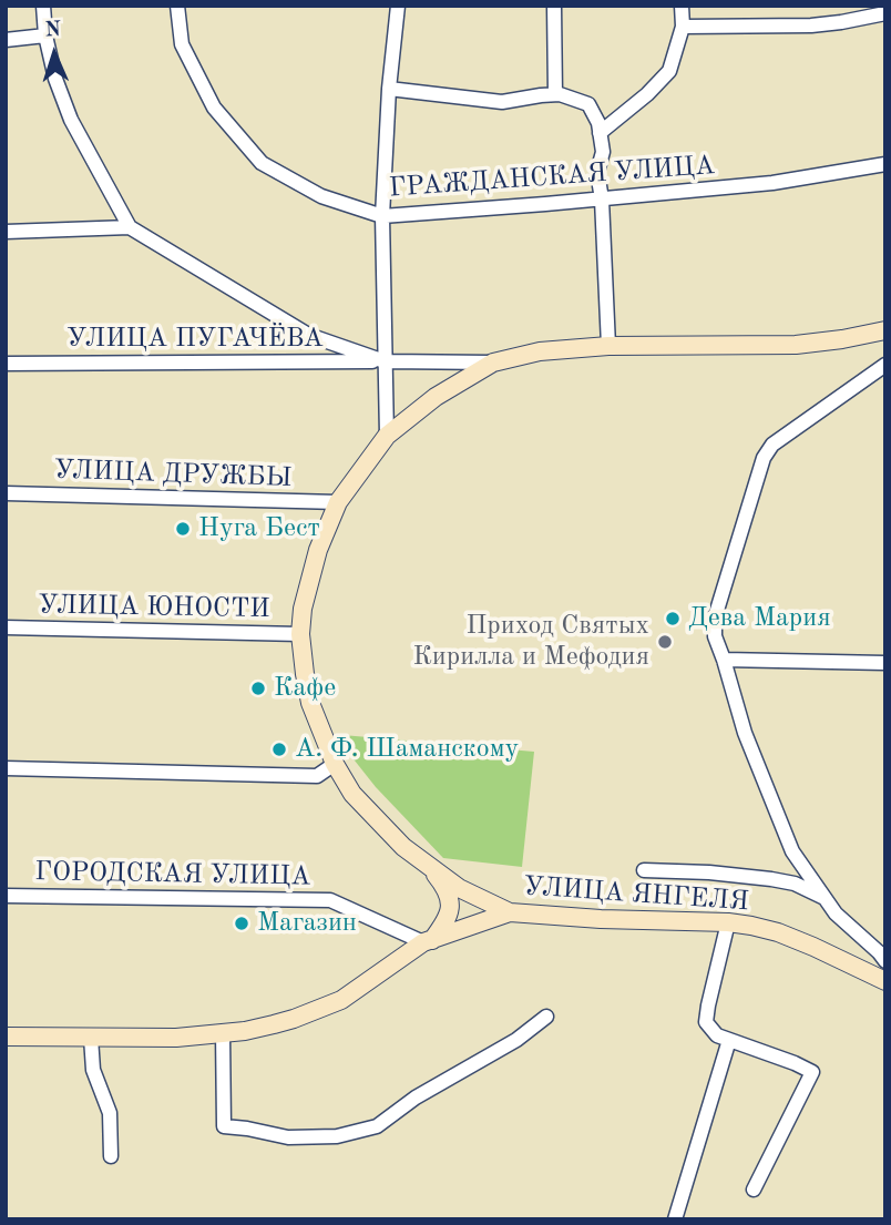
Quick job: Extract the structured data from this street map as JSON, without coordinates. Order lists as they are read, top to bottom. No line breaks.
{"streets":{"street":["ГРАЖДАНСКАЯ УЛИЦА","УЛИЦА ПУГАЧЁВА","УЛИЦА ДРУЖБЫ","УЛИЦА ЮНОСТИ","ГОРОДСКАЯ УЛИЦА","УЛИЦА ЯНГЕЛЯ"]},"crossings":[["УЛИЦА ПУГАЧЁВА","УЛИЦА ЯНГЕЛЯ"],["УЛИЦА ДРУЖБЫ","УЛИЦА ЯНГЕЛЯ"],["УЛИЦА ЮНОСТИ","УЛИЦА ЯНГЕЛЯ"]],"places":["Нуга Бест","Дева Мария","Приход Святых Кирилла и Мефодия","Кафе","А. Ф. Шаманскому","Магазин"],"north":"top"}
